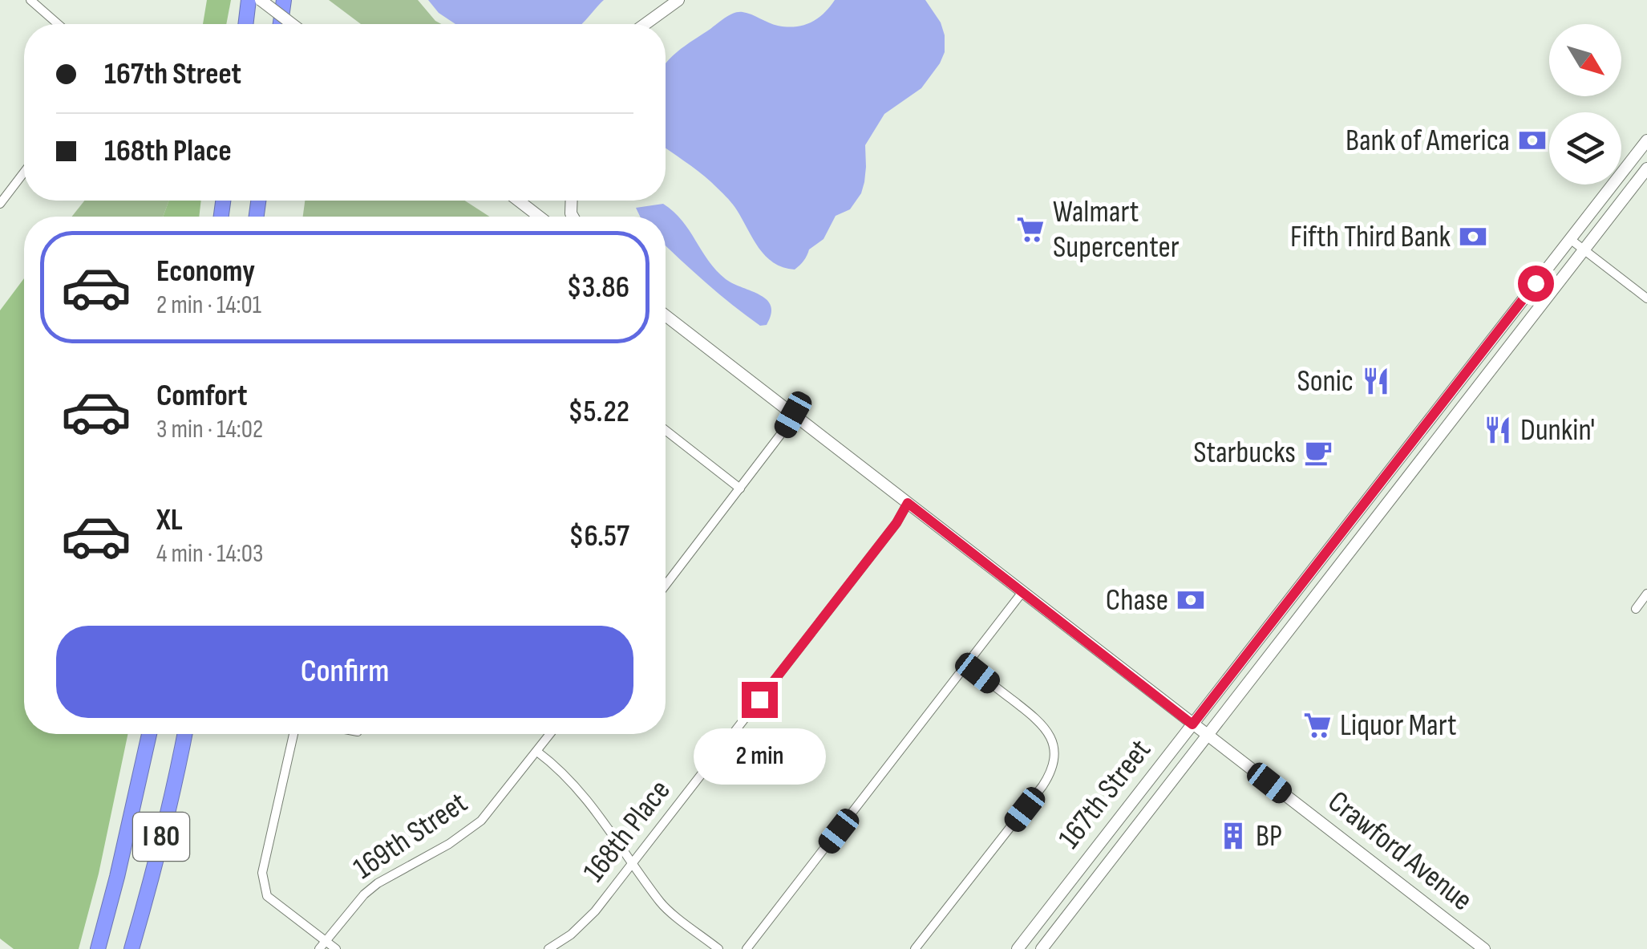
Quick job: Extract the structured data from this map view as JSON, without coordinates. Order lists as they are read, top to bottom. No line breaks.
{"streets":{"highway":["I 80"],"main road":["167th Street","Crawford Avenue"],"street":["168th Place","169th Street"]},"crossings":[["167th Street","Crawford Avenue"],["168th Place","Crawford Avenue"]],"places":{"bank":["Bank of America","Fifth Third Bank","Chase"],"supermarket":["Walmart Supercenter","Liquor Mart"],"restaurant":["Sonic","Dunkin'"],"cafe":["Starbucks"],"building":["BP"]},"north":"bottom right","page":{"banner":["167th Street","168th Place"],"list":[{"name":"Economy","note":"2 min · 14:01","value":"$3.86"},{"name":"Comfort","note":"3 min · 14:02","value":"$5.22"},{"name":"XL","note":"4 min · 14:03","value":"$6.57"}],"buttons":"Confirm","bubble":"2 min"}}
